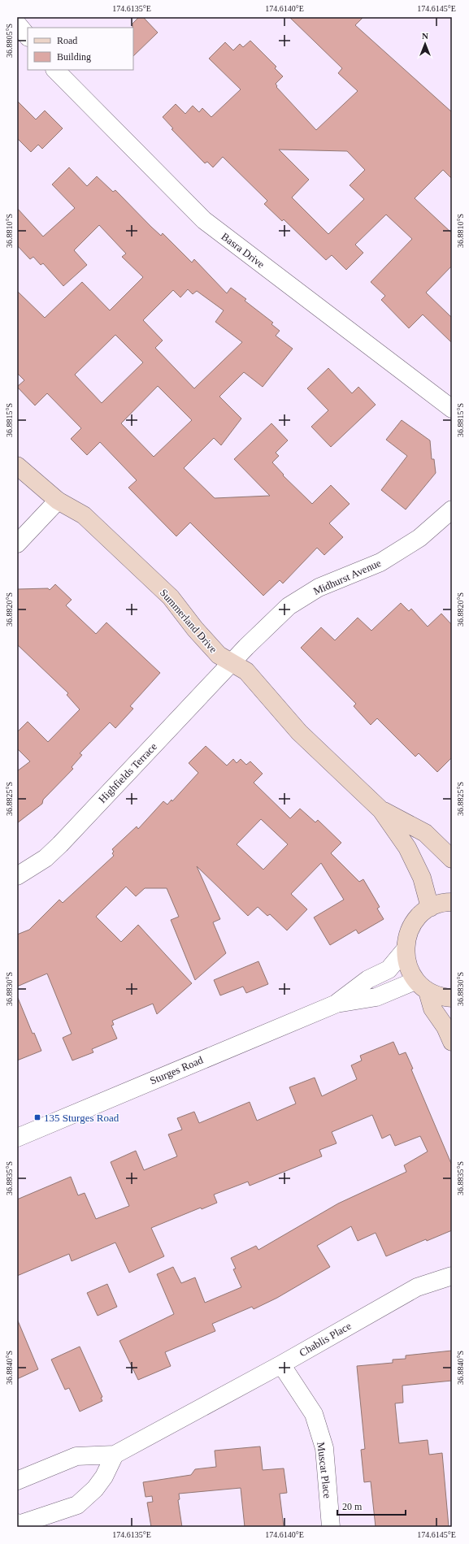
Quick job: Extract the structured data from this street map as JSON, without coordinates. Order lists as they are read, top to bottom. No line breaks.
{"streets":{"main road":["Summerland Drive"],"street":["Basra Drive","Midhurst Avenue","Highfields Terrace","Sturges Road","Chablis Place","Muscat Place"]},"crossings":[["Midhurst Avenue","Summerland Drive"],["Midhurst Avenue","Highfields Terrace"],["Summerland Drive","Highfields Terrace"],["Chablis Place","Muscat Place"]],"places":{"transit":["135 Sturges Road"]},"legend":["Road","Building"],"scale_bar":"20 m","north":"top","coordinates":["174.6135°E","174.6140°E","174.6145°E","36.8805°S","36.8810°S","36.8815°S","36.8820°S","36.8825°S","36.8830°S","36.8835°S","36.8840°S"]}
